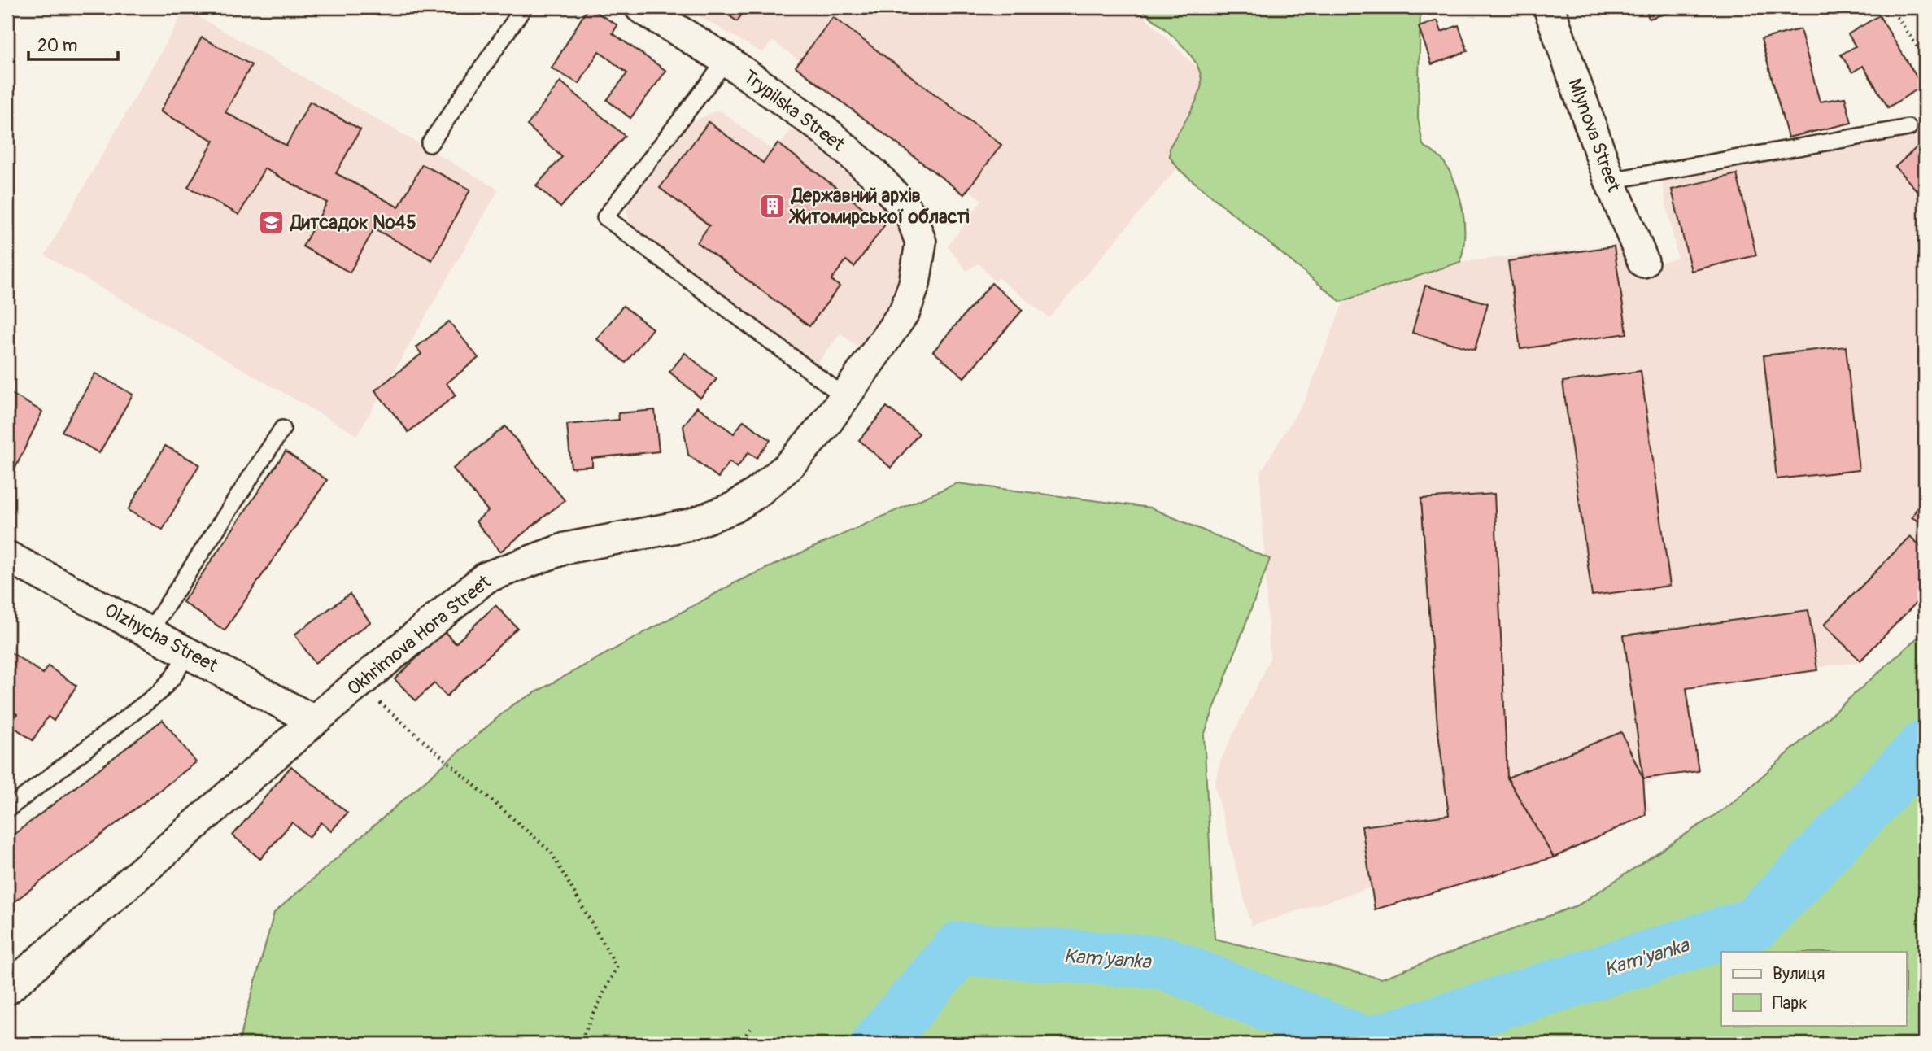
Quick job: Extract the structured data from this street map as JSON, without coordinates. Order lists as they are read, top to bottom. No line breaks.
{"streets":{"street":["Trypilska Street","Mlynova Street","Okhrimova Hora Street","Olzhycha Street"]},"crossings":[["Trypilska Street","Okhrimova Hora Street"],["Okhrimova Hora Street","Olzhycha Street"]],"water":["Kam'yanka"],"places":{"building":["Державний архів Житомирської області"],"school or university":["Дитсадок №45"]},"legend":["Вулиця","Парк"],"scale_bar":"20 m"}
